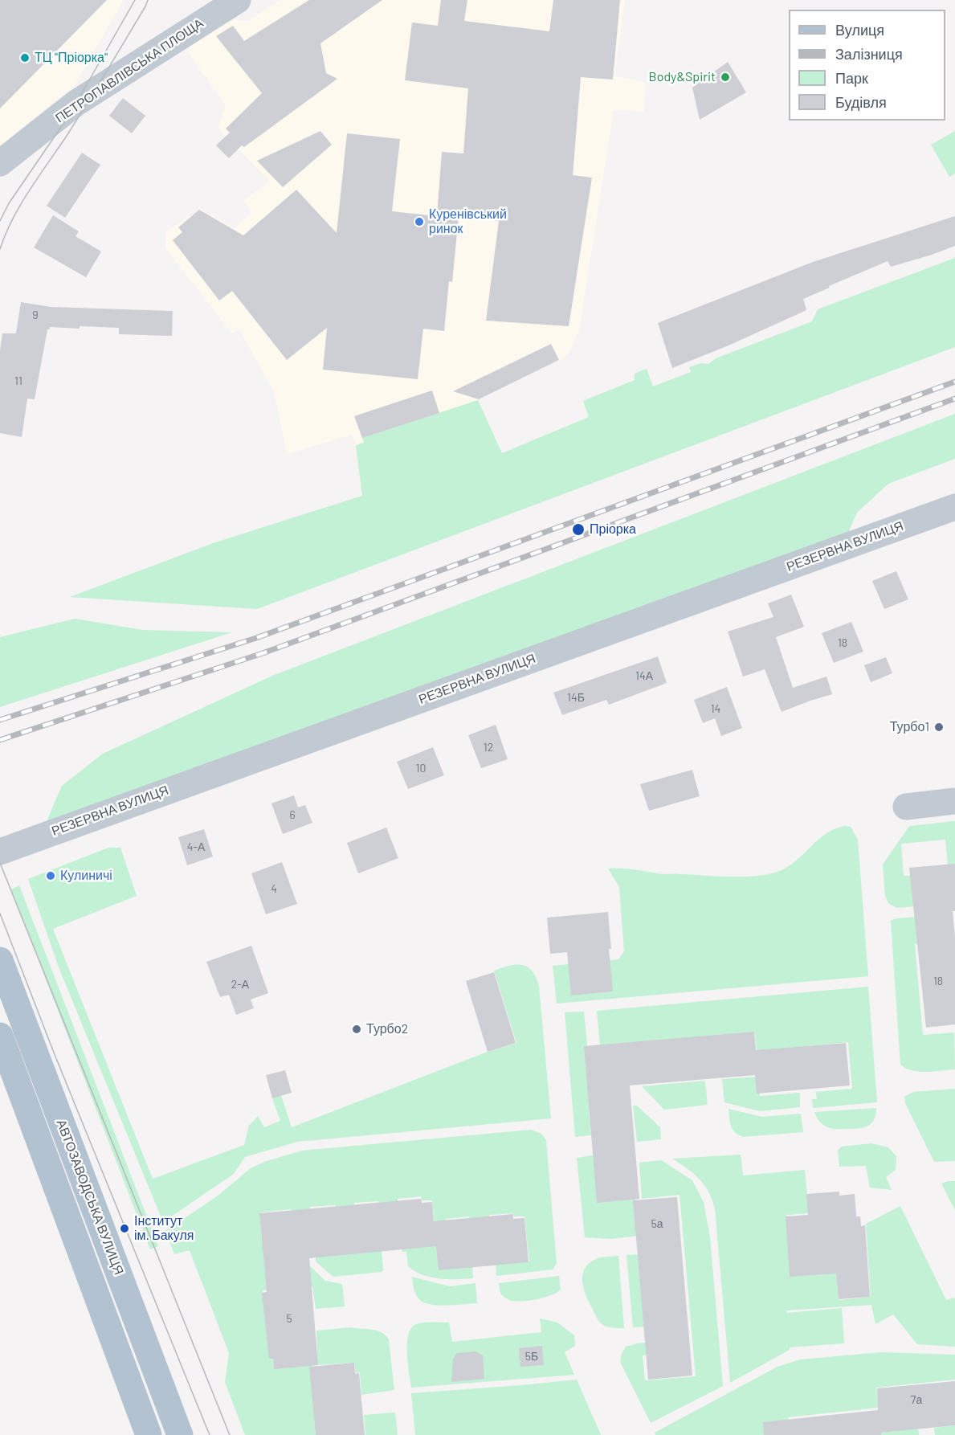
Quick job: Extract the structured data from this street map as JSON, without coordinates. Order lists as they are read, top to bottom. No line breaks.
{"streets":{"main road":["АВТОЗАВОДСЬКА ВУЛИЦЯ"],"street":["ПЕТРОПАВЛІВСЬКА ПЛОЩА","РЕЗЕРВНА ВУЛИЦЯ"]},"places":["ТЦ \"Пріорка\"","Body&Spirit","Куренівський ринок","Пріорка","Турбо1","Кулиничі","Турбо2","Інститут ім. Бакуля"],"house_numbers":["9","11","18","14А","14Б","14","12","10","6","4-А","4","18","2-А","5а","5","5Б","7а"],"legend":["Вулиця","Залізниця","Парк","Будівля"]}
